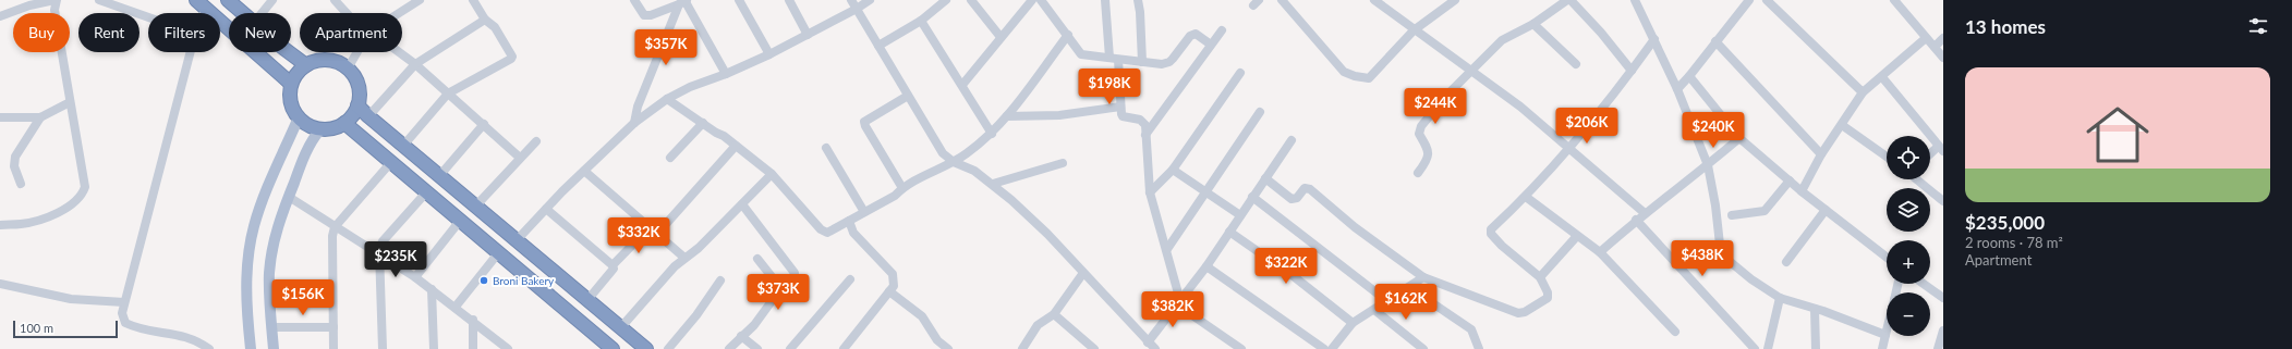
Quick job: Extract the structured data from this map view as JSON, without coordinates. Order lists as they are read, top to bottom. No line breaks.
{"places":["Broni Bakery"],"scale_bar":"100 m","page":{"heading":"13 homes","chip":["Buy","Rent","Filters","New","Apartment"],"price":["$357K","$198K","$244K","$206K","$240K","$332K","$438K","$235K","$322K","$373K","$156K","$162K","$382K"],"list":[{"name":"$235,000","note":"2 rooms · 78 m² · Apartment"}],"map_buttons":["+","−"],"scale":"100 m"}}
